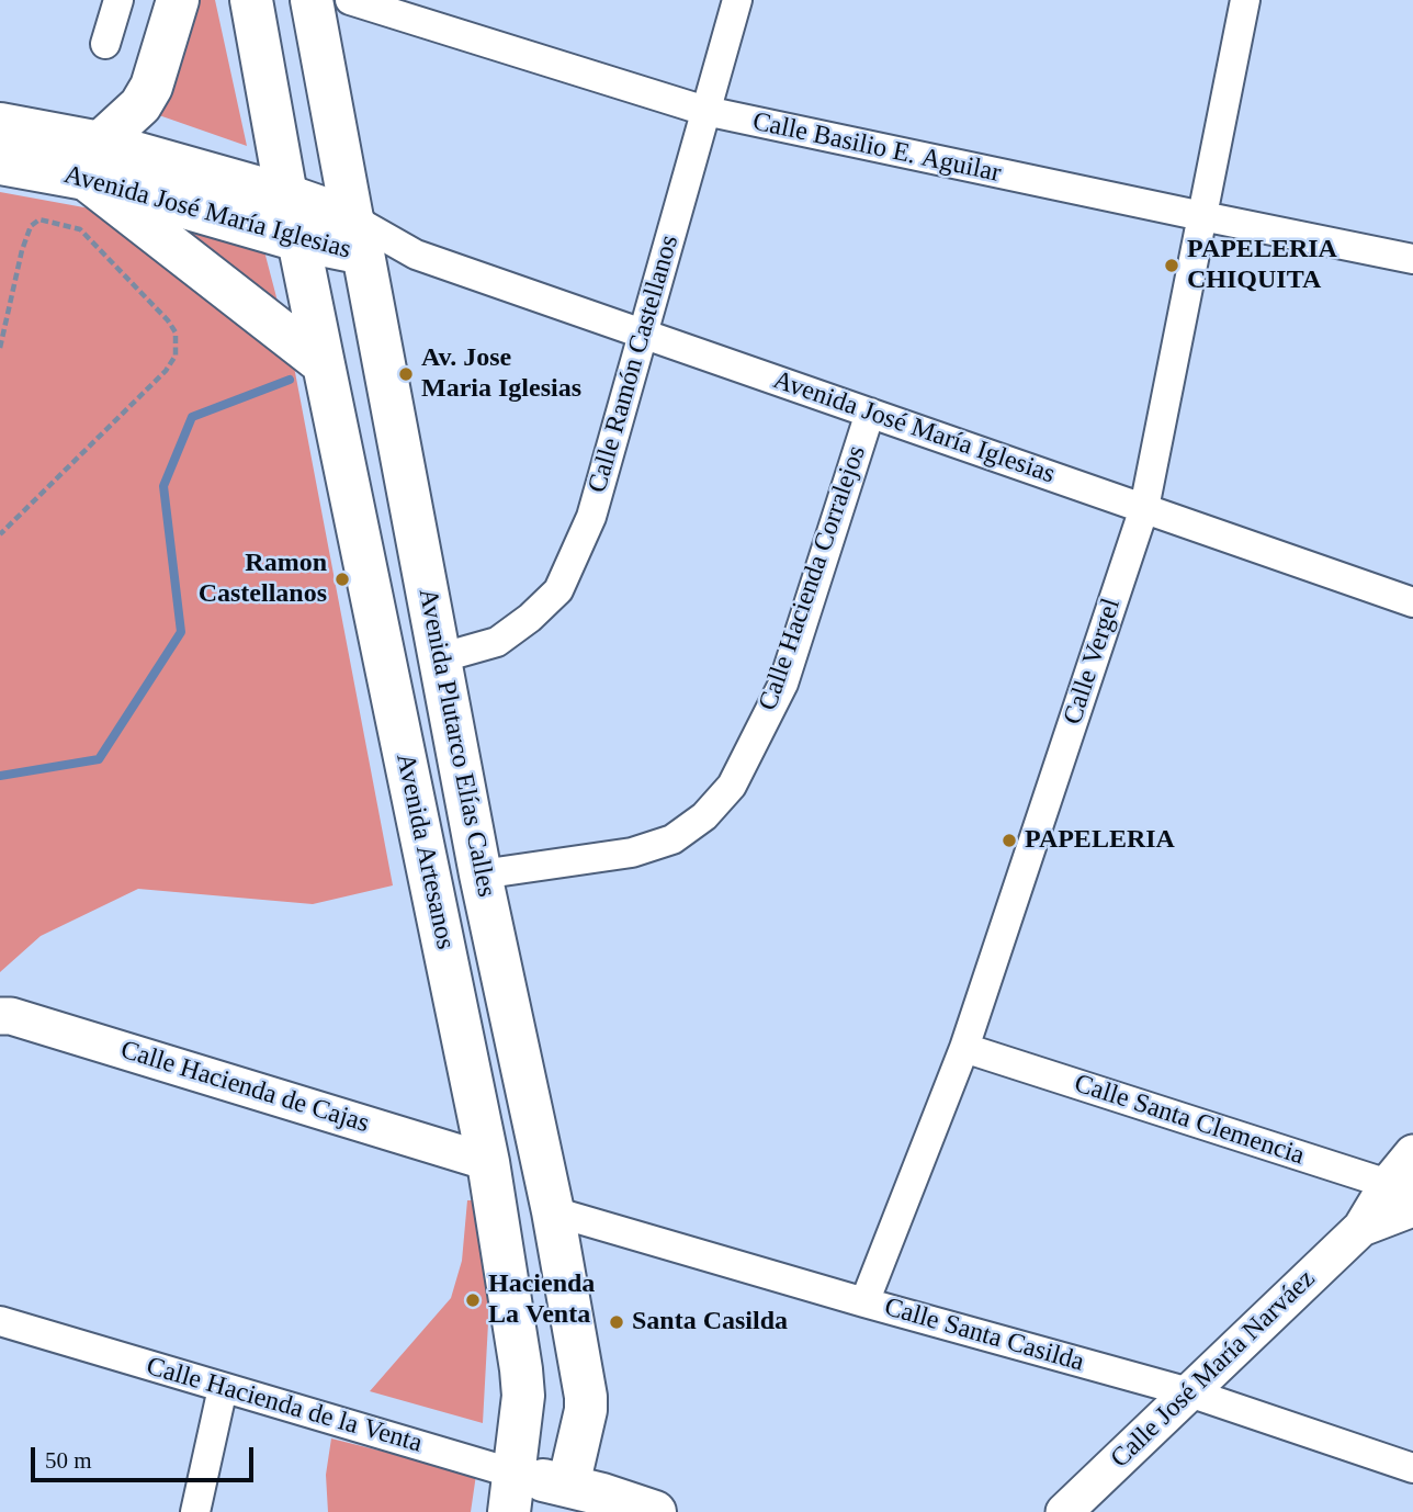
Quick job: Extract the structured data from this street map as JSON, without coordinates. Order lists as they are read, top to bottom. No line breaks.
{"streets":{"main road":["Avenida José María Iglesias","Avenida Plutarco Elías Calles","Avenida Artesanos","Calle Hacienda de la Venta"],"street":["Calle Basilio E. Aguilar","Calle Ramón Castellanos","Calle Hacienda Corralejos","Calle Vergel","Calle Hacienda de Cajas","Calle Santa Clemencia","Calle Santa Casilda","Calle José María Narváez"]},"crossings":[["Calle Basilio E. Aguilar","Calle Ramón Castellanos"],["Calle Basilio E. Aguilar","Calle Vergel"],["Avenida José María Iglesias","Calle Ramón Castellanos"],["Avenida José María Iglesias","Calle Hacienda Corralejos"],["Avenida José María Iglesias","Calle Vergel"],["Avenida José María Iglesias","Avenida Plutarco Elías Calles"],["Avenida José María Iglesias","Avenida Artesanos"],["Calle Ramón Castellanos","Avenida Plutarco Elías Calles"],["Calle Hacienda Corralejos","Avenida Plutarco Elías Calles"],["Calle Vergel","Calle Santa Clemencia"],["Calle Vergel","Calle Santa Casilda"],["Avenida Plutarco Elías Calles","Calle Santa Casilda"],["Avenida Plutarco Elías Calles","Calle Hacienda de la Venta"],["Avenida Artesanos","Calle Hacienda de Cajas"],["Avenida Artesanos","Calle Hacienda de la Venta"],["Calle Santa Clemencia","Calle José María Narváez"],["Calle Santa Casilda","Calle José María Narváez"]],"places":["PAPELERIA CHIQUITA","Av. Jose Maria Iglesias","Ramon Castellanos","PAPELERIA","Hacienda La Venta","Santa Casilda"],"scale_bar":"50 m"}
